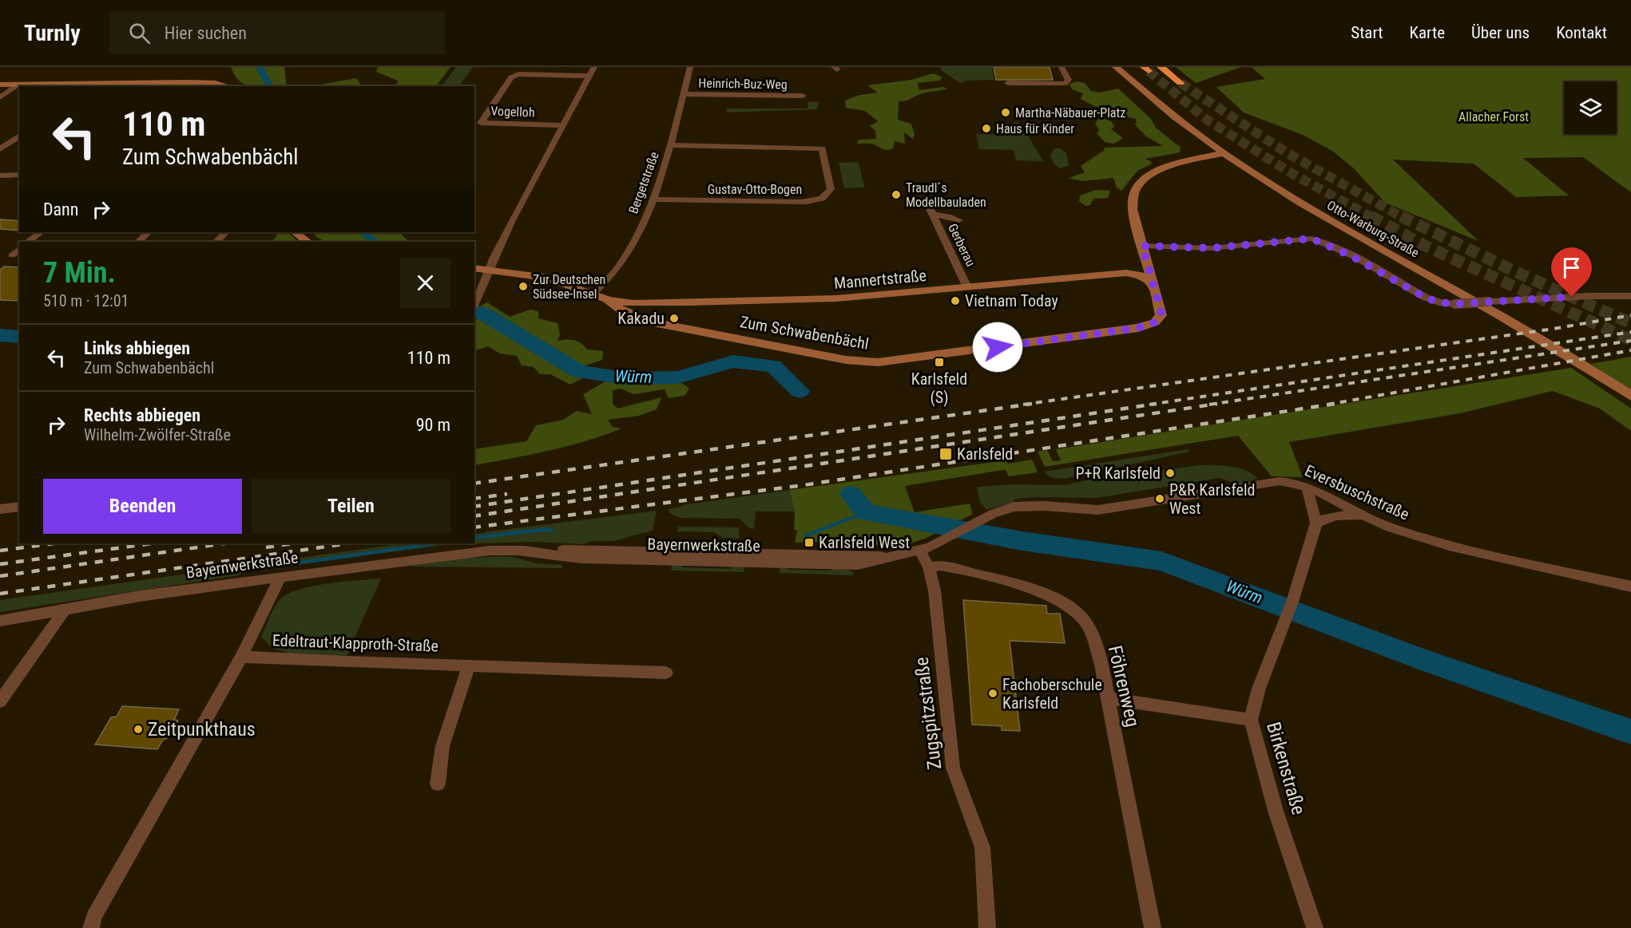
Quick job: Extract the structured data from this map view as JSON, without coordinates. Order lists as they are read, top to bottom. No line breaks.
{"streets":{"street":["Heinrich-Buz-Weg","Vogelloh","Bergetstraße","Gustav-Otto-Bogen","Otto-Warburg-Straße","Gerberau","Mannertstraße","Zum Schwabenbächl","Eversbuschstraße","Bayernwerkstraße","Edeltraut-Klapproth-Straße","Föhrenweg","Zugspitzstraße","Birkenstraße"]},"crossings":[["Heinrich-Buz-Weg","Bergetstraße"],["Bergetstraße","Gustav-Otto-Bogen"],["Bergetstraße","Zum Schwabenbächl"],["Otto-Warburg-Straße","Zum Schwabenbächl"],["Gerberau","Mannertstraße"],["Mannertstraße","Zum Schwabenbächl"],["Eversbuschstraße","Bayernwerkstraße"],["Bayernwerkstraße","Zugspitzstraße"],["Föhrenweg","Zugspitzstraße"]],"water":["Würm"],"parks":["Allacher Forst"],"places":{"other":["Martha-Näbauer-Platz","Haus für Kinder","Traudl´s Modellbauladen","Zur Deutschen Südsee-Insel","Vietnam Today","Kakadu","P+R Karlsfeld","P&R Karlsfeld West","Fachoberschule Karlsfeld","Zeitpunkthaus"],"transit":["Karlsfeld (S)","Karlsfeld","Karlsfeld West"]},"page":{"header":"Turnly","search":"Hier suchen","nav":["Start","Karte","Über uns","Kontakt"],"turn":["110 m","Zum Schwabenbächl"],"then":"Dann","heading":["7 Min.","510 m · 12:01"],"list":[{"name":"Links abbiegen","note":"Zum Schwabenbächl","value":"110 m"},{"name":"Rechts abbiegen","note":"Wilhelm-Zwölfer-Straße","value":"90 m"}],"buttons":["Beenden","Teilen"]}}
